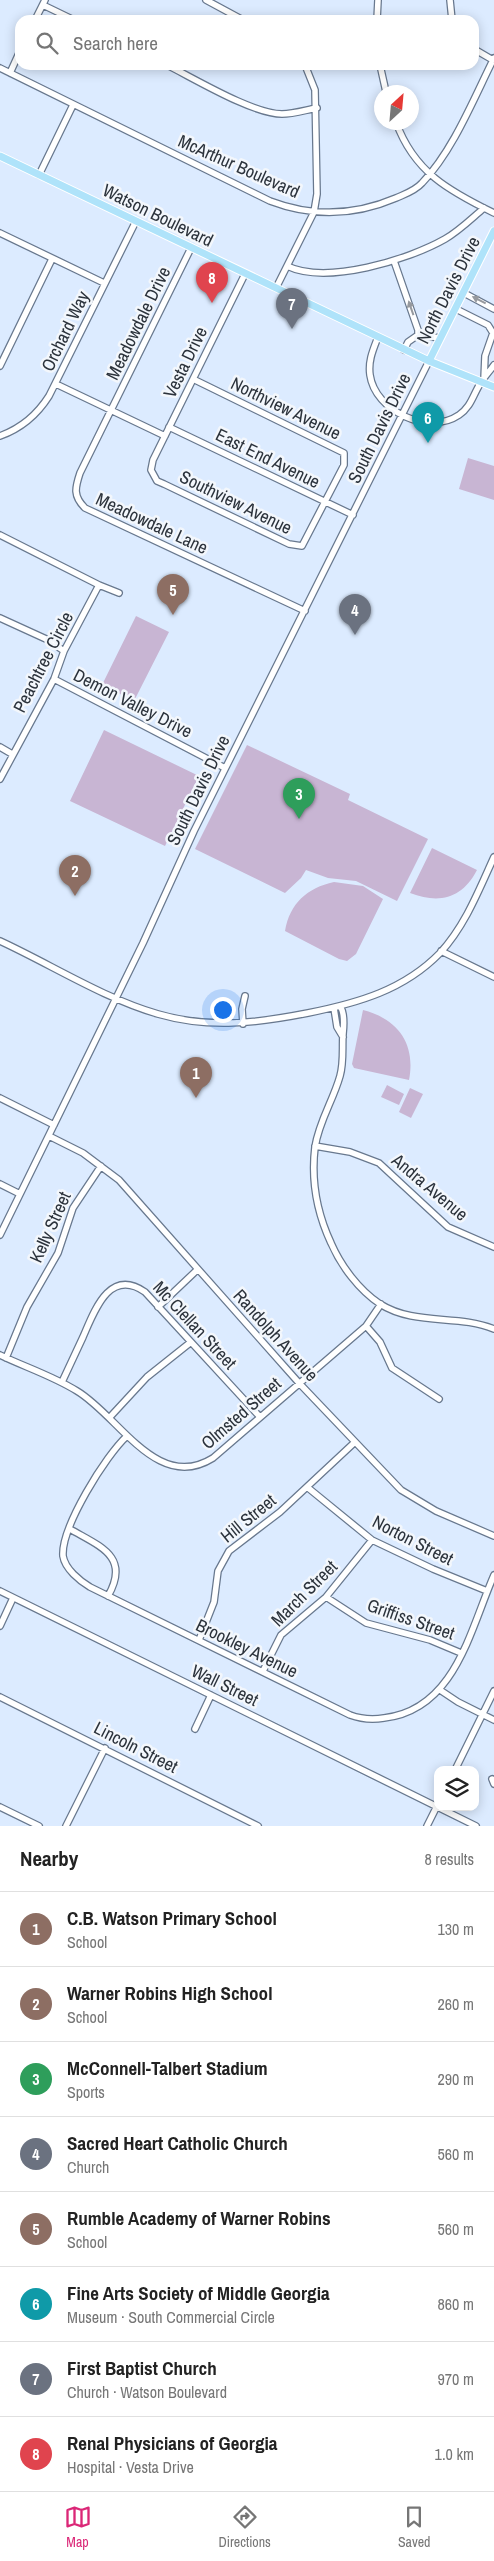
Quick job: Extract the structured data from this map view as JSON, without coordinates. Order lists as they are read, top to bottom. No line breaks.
{"streets":{"main road":["Watson Boulevard","North Davis Drive"],"street":["McArthur Boulevard","Meadowdale Drive","Orchard Way","Vesta Drive","Northview Avenue","South Davis Drive","East End Avenue","Southview Avenue","Meadowdale Lane","Peachtree Circle","Demon Valley Drive","Andra Avenue","Kelly Street","Mc Clellan Street","Randolph Avenue","Olmsted Street","Hill Street","Norton Street","March Street","Griffiss Street","Brookley Avenue","Wall Street","Lincoln Street"]},"crossings":[["Watson Boulevard","North Davis Drive"],["Watson Boulevard","Meadowdale Drive"],["Watson Boulevard","Orchard Way"],["Watson Boulevard","Vesta Drive"],["Watson Boulevard","South Davis Drive"],["North Davis Drive","South Davis Drive"],["Meadowdale Drive","Meadowdale Lane"],["Vesta Drive","Northview Avenue"],["Vesta Drive","East End Avenue"],["Vesta Drive","Southview Avenue"],["Northview Avenue","East End Avenue"],["Northview Avenue","Southview Avenue"],["South Davis Drive","East End Avenue"],["South Davis Drive","Meadowdale Lane"],["South Davis Drive","Demon Valley Drive"],["South Davis Drive","Randolph Avenue"],["East End Avenue","Southview Avenue"],["Peachtree Circle","Demon Valley Drive"],["Kelly Street","Randolph Avenue"],["Kelly Street","Olmsted Street"],["Mc Clellan Street","Olmsted Street"],["Randolph Avenue","Olmsted Street"],["Randolph Avenue","Hill Street"],["Olmsted Street","Brookley Avenue"],["Hill Street","Norton Street"],["Hill Street","Brookley Avenue"],["Norton Street","March Street"],["Norton Street","Brookley Avenue"],["March Street","Griffiss Street"],["March Street","Brookley Avenue"],["Griffiss Street","Brookley Avenue"]],"north":"top right","page":{"search":"Search here","pins":["8","7","6","5","4","3","2","1"],"heading":["Nearby","8 results"],"list":[{"mark":"1","name":"C.B. Watson Primary School","note":"School","value":"130 m"},{"mark":"2","name":"Warner Robins High School","note":"School","value":"260 m"},{"mark":"3","name":"McConnell-Talbert Stadium","note":"Sports","value":"290 m"},{"mark":"4","name":"Sacred Heart Catholic Church","note":"Church","value":"560 m"},{"mark":"5","name":"Rumble Academy of Warner Robins","note":"School","value":"560 m"},{"mark":"6","name":"Fine Arts Society of Middle Georgia","note":"Museum · South Commercial Circle","value":"860 m"},{"mark":"7","name":"First Baptist Church","note":"Church · Watson Boulevard","value":"970 m"},{"mark":"8","name":"Renal Physicians of Georgia","note":"Hospital · Vesta Drive","value":"1.0 km"}],"nav":["Map","Directions","Saved"]}}
